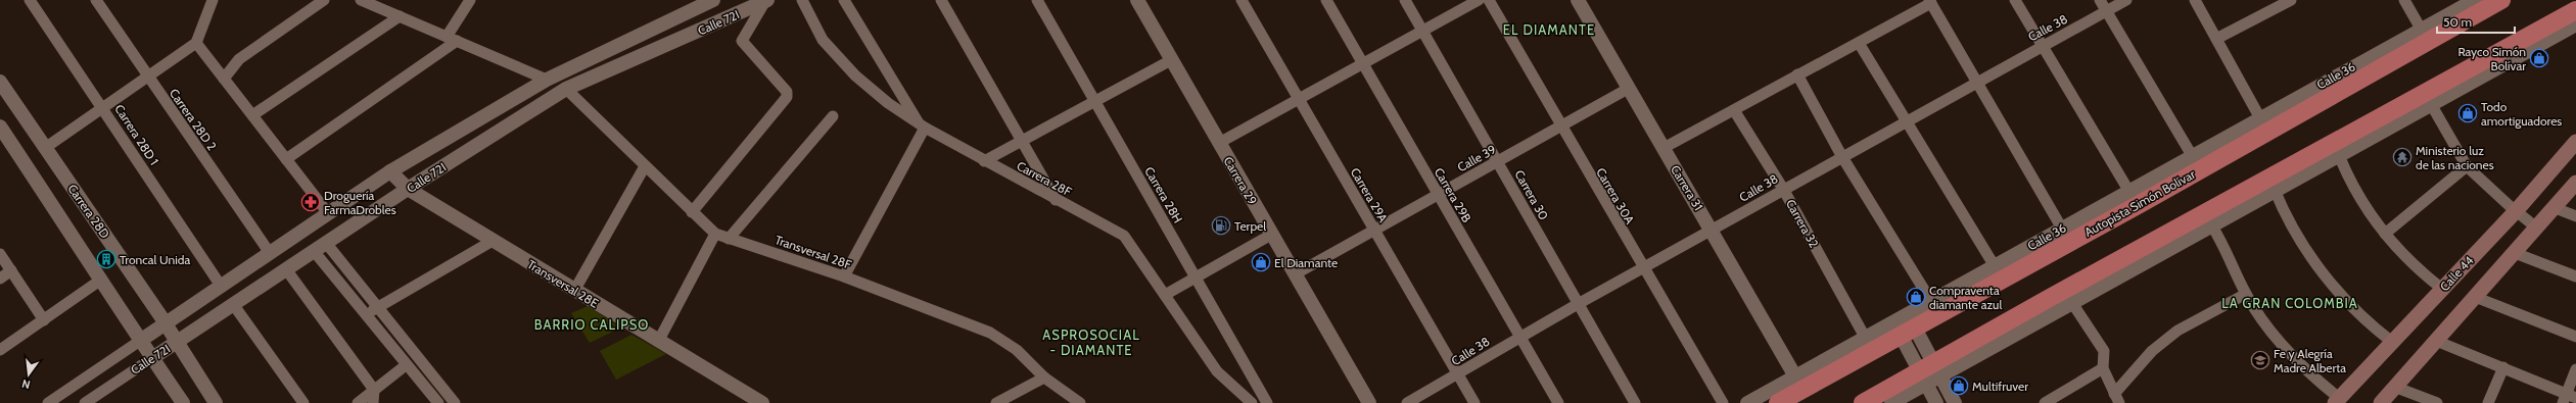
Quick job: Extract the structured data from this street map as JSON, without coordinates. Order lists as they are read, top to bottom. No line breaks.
{"streets":{"highway":["Autopista Simón Bolívar"],"main road":["Calle 44"],"street":["Calle 72I","Calle 38","Calle 36","Carrera 28D 2","Carrera 28D 1","Calle 39","Carrera 28F","Carrera 29","Carrera 31","Carrera 28H","Carrera 29A","Carrera 29B","Carrera 30","Carrera 30A","Carrera 28D","Carrera 32","Transversal 28F","Transversal 28E"]},"crossings":[["Calle 72I","Carrera 28D 2"],["Calle 72I","Carrera 28D 1"],["Calle 72I","Carrera 28D"],["Calle 72I","Transversal 28F"],["Calle 72I","Transversal 28E"],["Calle 38","Carrera 31"],["Calle 38","Carrera 29A"],["Calle 38","Carrera 29B"],["Calle 38","Carrera 30"],["Calle 38","Carrera 30A"],["Calle 38","Carrera 32"],["Calle 36","Carrera 31"],["Calle 36","Autopista Simón Bolívar"],["Calle 36","Carrera 32"],["Calle 39","Carrera 29"],["Calle 39","Carrera 31"],["Calle 39","Carrera 29A"],["Calle 39","Carrera 29B"],["Calle 39","Carrera 30"],["Calle 39","Carrera 30A"]],"districts":["EL DIAMANTE","LA GRAN COLOMBIA","BARRIO CALIPSO","ASPROSOCIAL - DIAMANTE"],"places":{"shop":["Rayco Simón Bolívar","Todo amortiguadores","El Diamante","Compraventa diamante azul","Multifruver"],"temple":["Ministerio luz de las naciones"],"pharmacy":["Droguería FarmaDrobles"],"fuel station":["Terpel"],"building":["Troncal Unida"],"school or university":["Fe y Alegría Madre Alberta"]},"scale_bar":"50 m","north":"bottom"}
